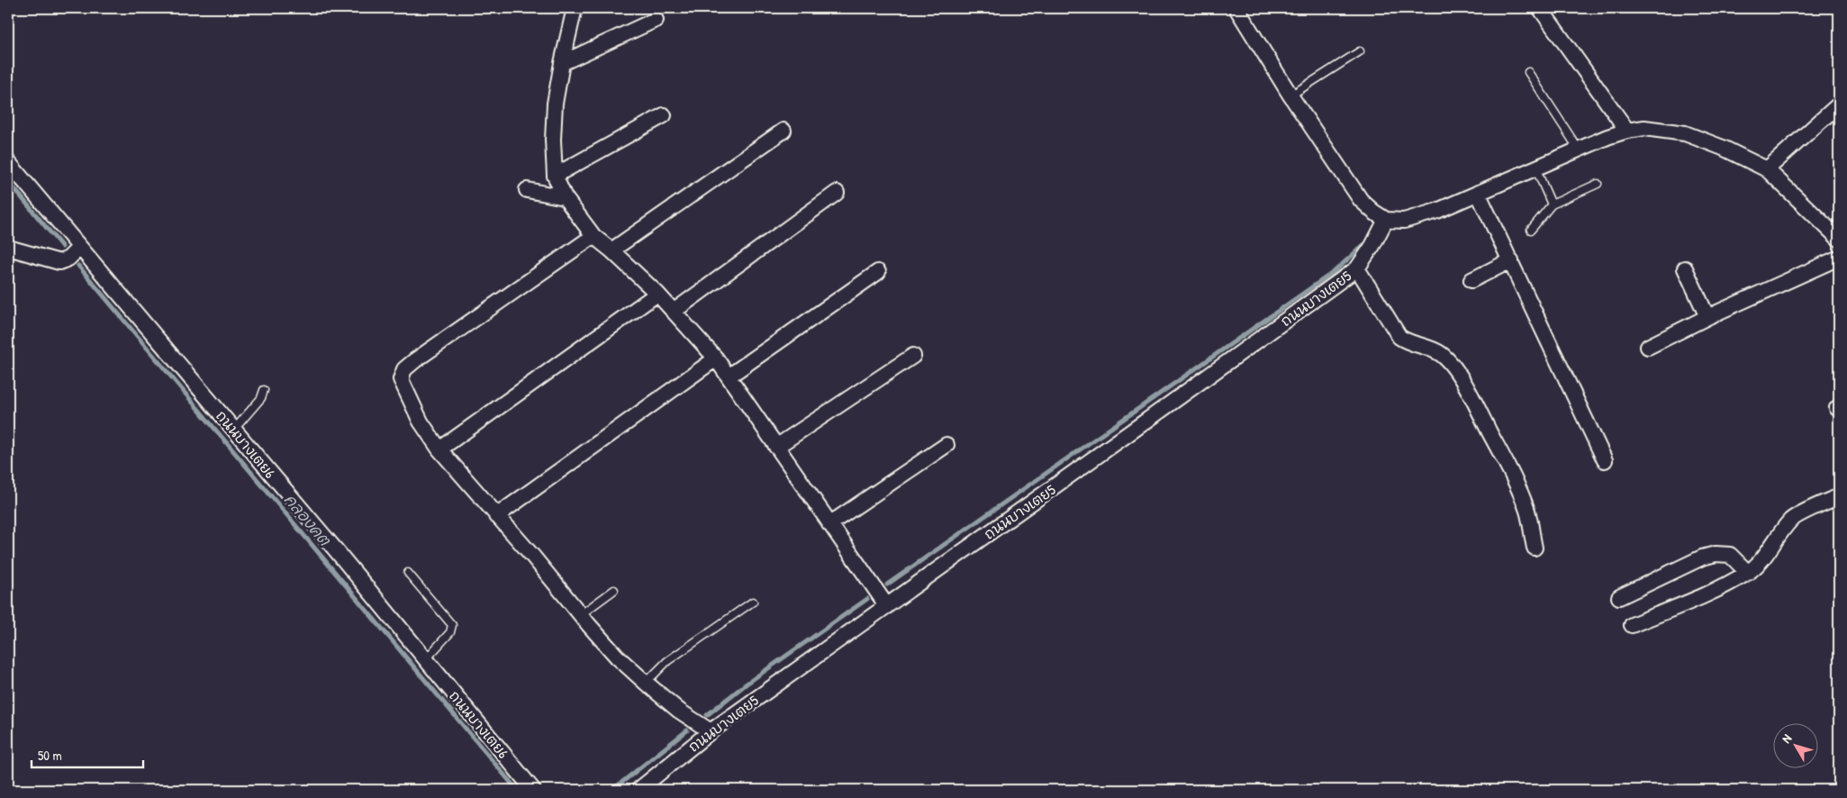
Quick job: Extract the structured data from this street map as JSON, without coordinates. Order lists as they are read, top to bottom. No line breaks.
{"streets":{"street":["ถนนบางเตย5","ถนนบางเตย6"]},"water":["คลองคต"],"scale_bar":"50 m","north":"top left"}
